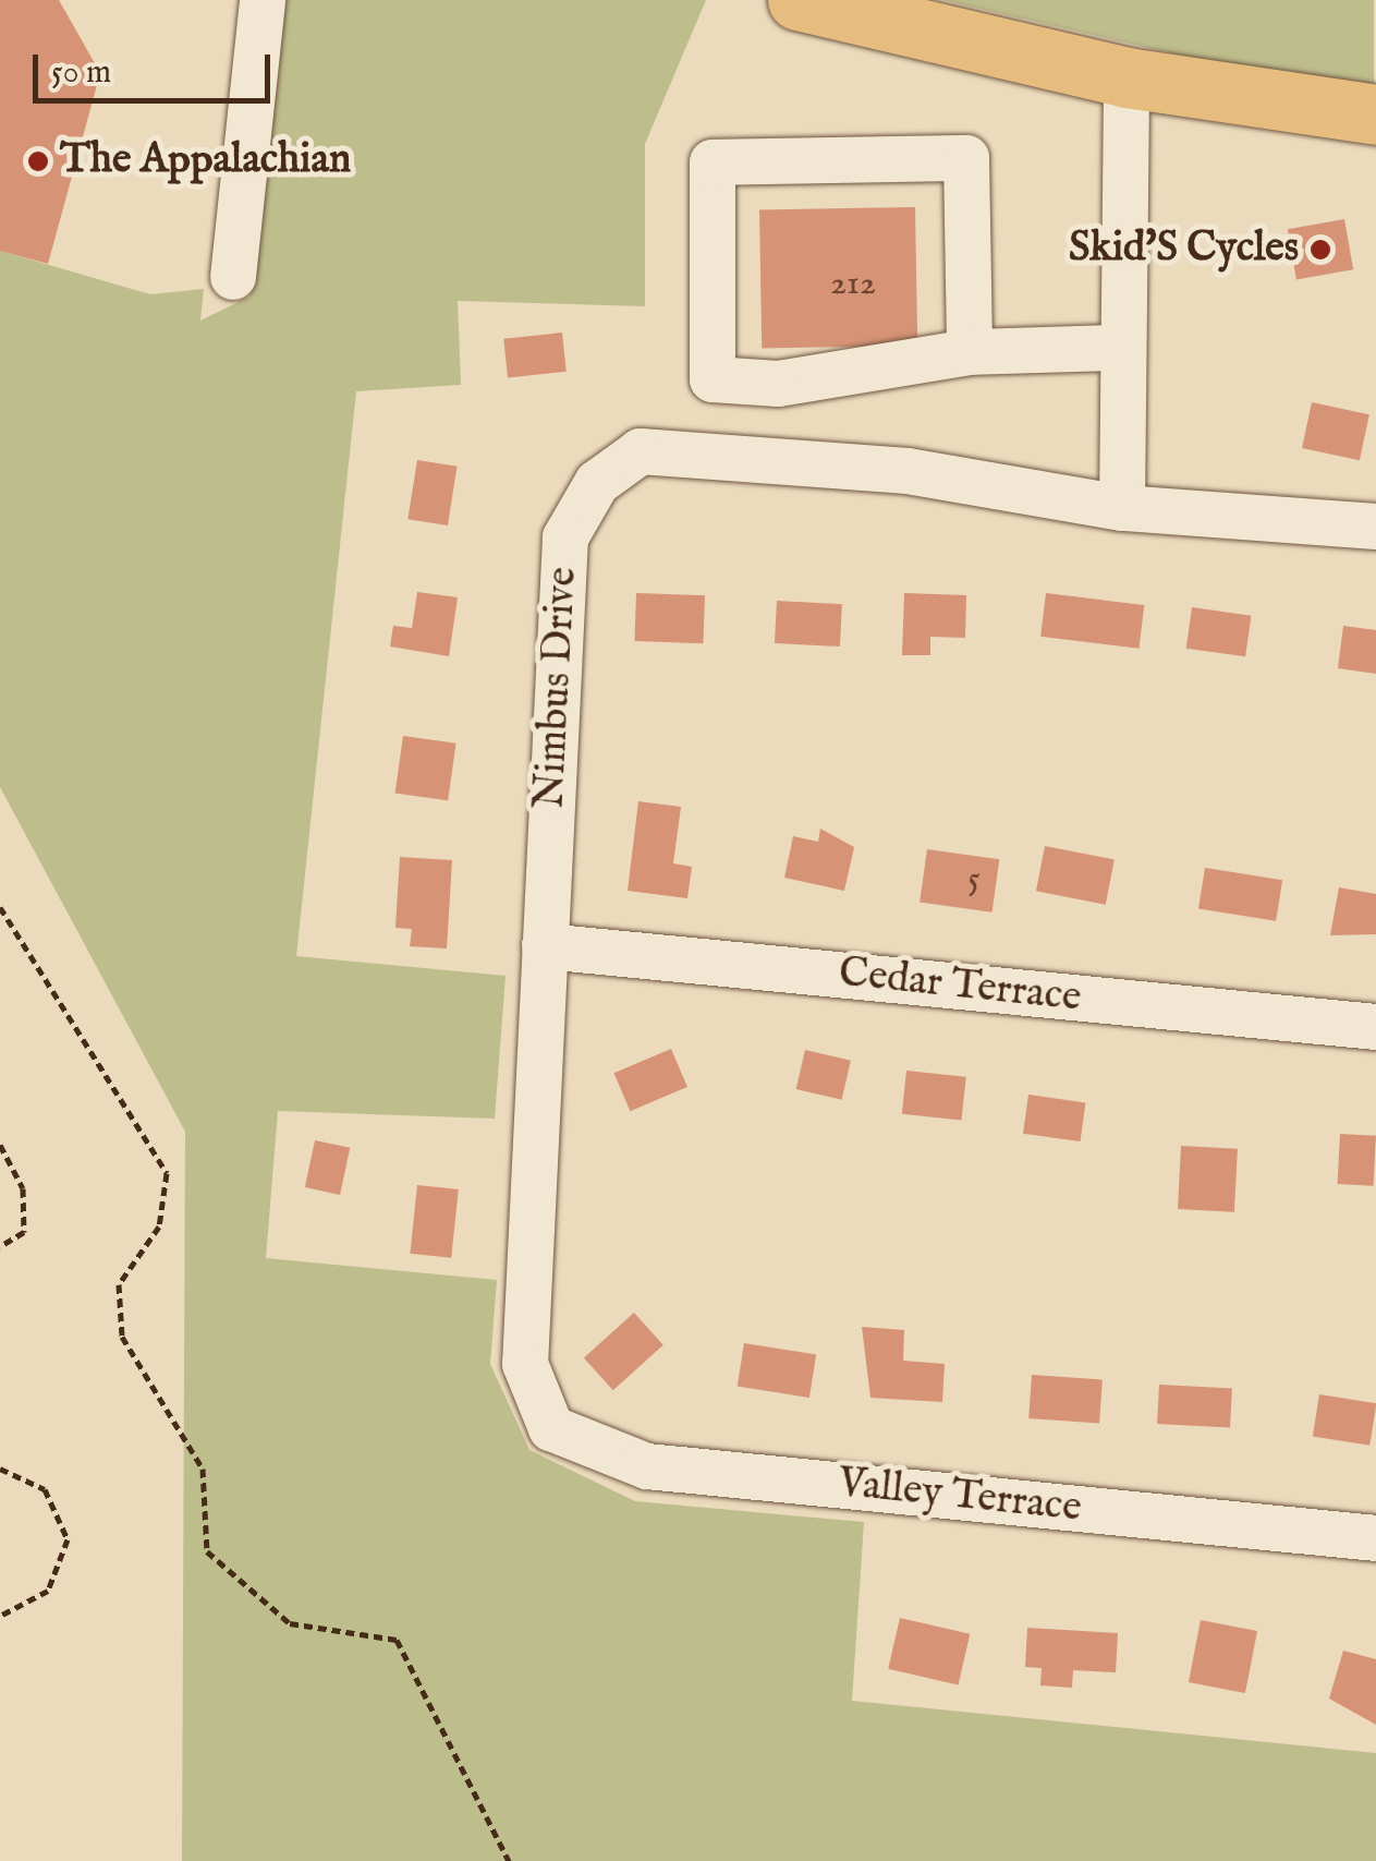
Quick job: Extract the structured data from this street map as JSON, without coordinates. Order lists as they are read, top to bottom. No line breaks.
{"streets":{"street":["Nimbus Drive","Cedar Terrace","Valley Terrace"]},"crossings":[["Nimbus Drive","Cedar Terrace"],["Nimbus Drive","Valley Terrace"]],"places":["The Appalachian","Skid'S Cycles"],"house_numbers":["212","5"],"scale_bar":"50 m"}
